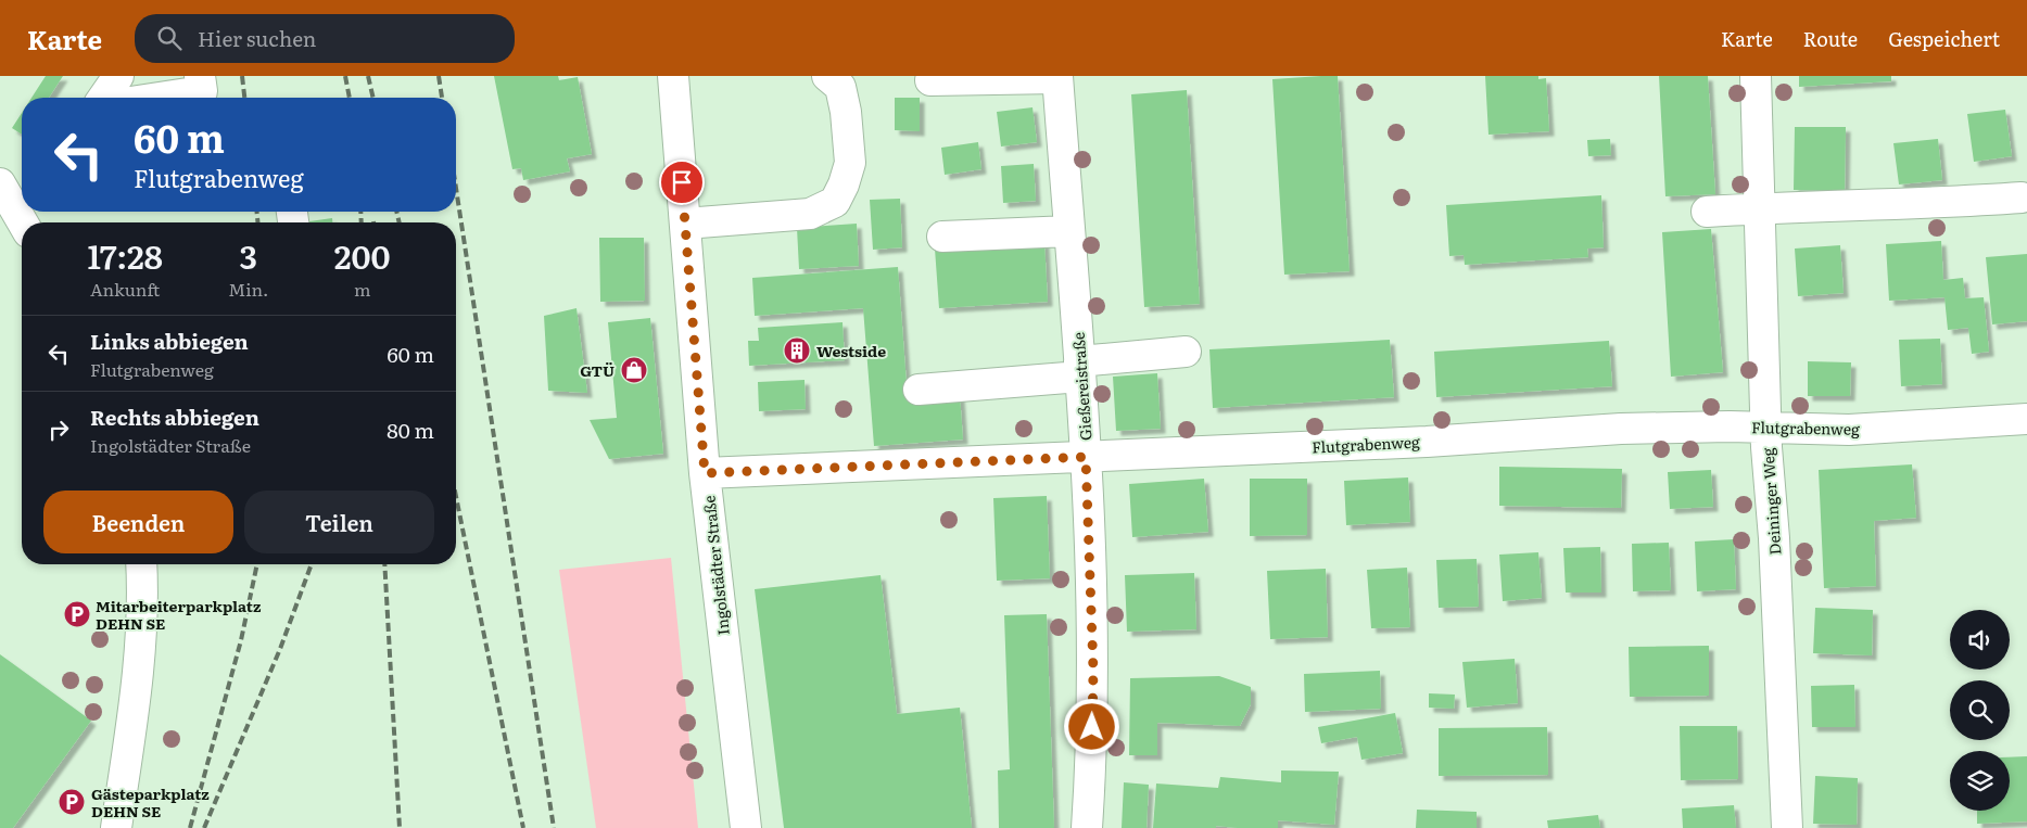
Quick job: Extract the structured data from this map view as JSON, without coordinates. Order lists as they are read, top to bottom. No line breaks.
{"streets":{"street":["Gießereistraße","Flutgrabenweg","Deininger Weg","Ingolstädter Straße"]},"crossings":[["Gießereistraße","Flutgrabenweg"],["Flutgrabenweg","Deininger Weg"],["Flutgrabenweg","Ingolstädter Straße"]],"places":{"building":["Westside"],"shop":["GTÜ"],"parking":["Mitarbeiterparkplatz DEHN SE","Gästeparkplatz DEHN SE"]},"page":{"header":"Karte","search":"Hier suchen","nav":["Karte","Route","Gespeichert"],"turn":["60 m","Flutgrabenweg"],"eta":["17:28","Ankunft","3","Min.","200","m"],"list":[{"name":"Links abbiegen","note":"Flutgrabenweg","value":"60 m"},{"name":"Rechts abbiegen","note":"Ingolstädter Straße","value":"80 m"}],"buttons":["Beenden","Teilen"]}}
